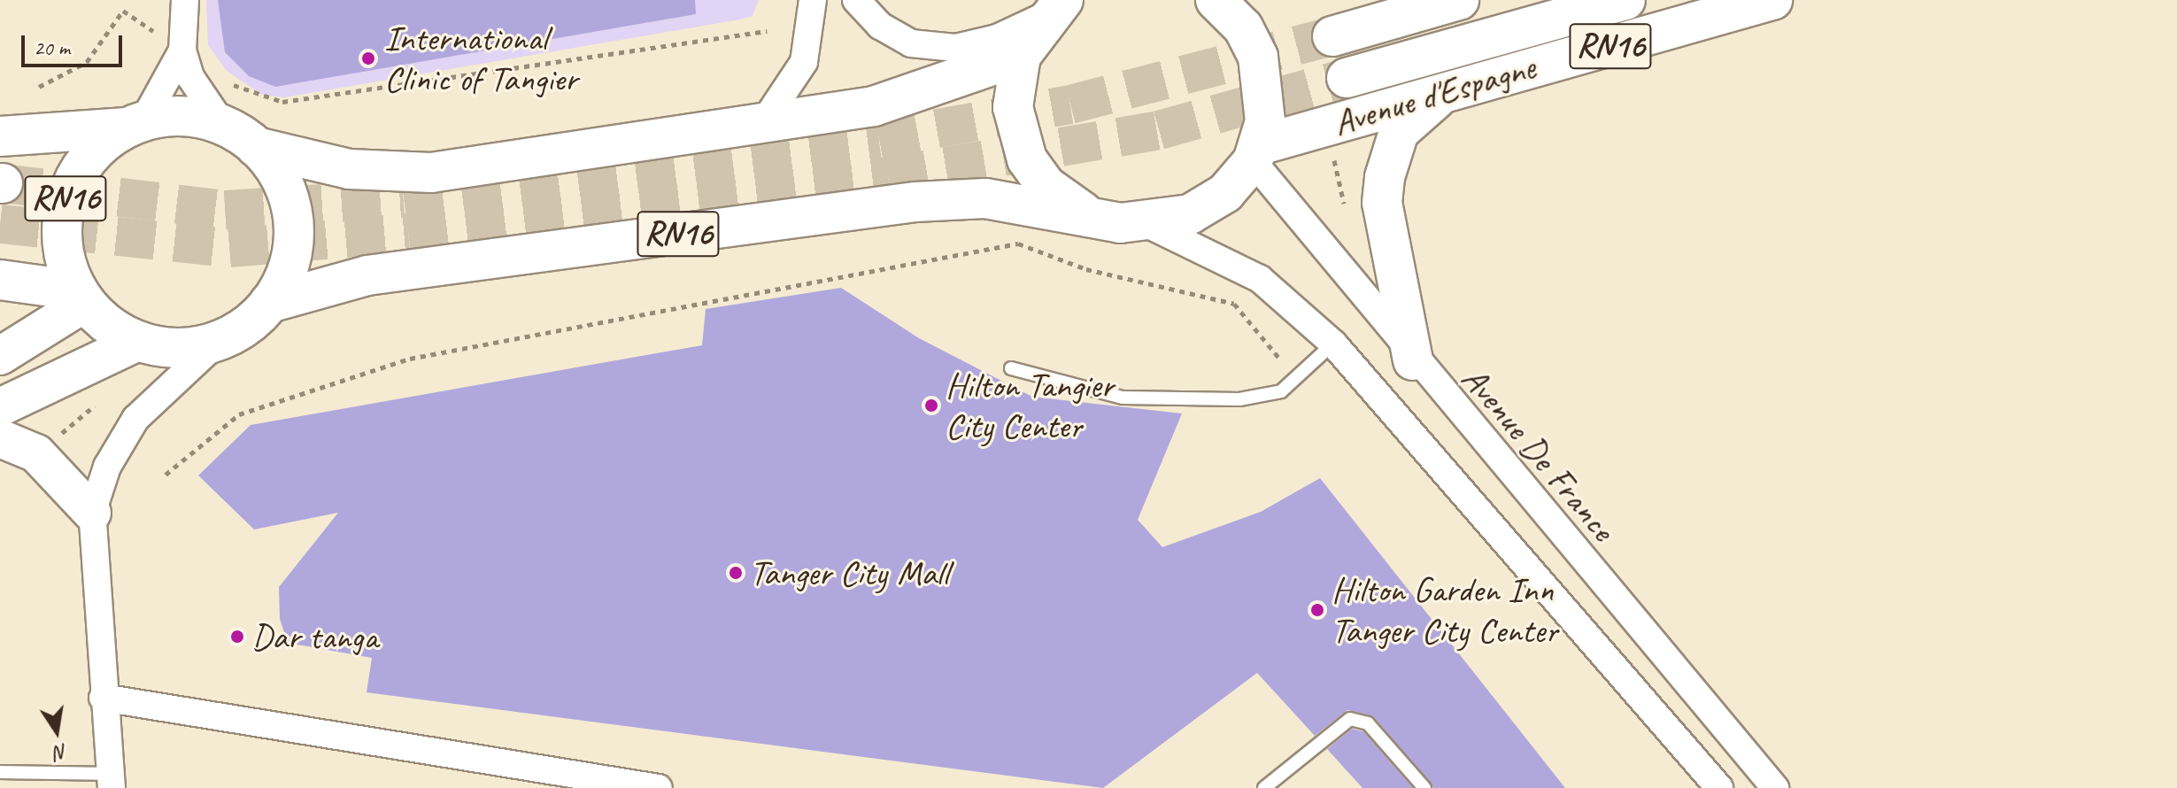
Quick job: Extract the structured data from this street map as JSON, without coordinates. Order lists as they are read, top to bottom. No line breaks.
{"streets":{"main road":["RN16","Avenue d'Espagne"],"street":["Avenue De France"]},"crossings":[["RN16","Avenue d'Espagne"],["RN16","Avenue De France"],["Avenue d'Espagne","Avenue De France"]],"places":["International Clinic of Tangier","Hilton Tangier City Center","Tanger City Mall","Hilton Garden Inn Tanger City Center","Dar tanga"],"scale_bar":"20 m","north":"bottom"}
